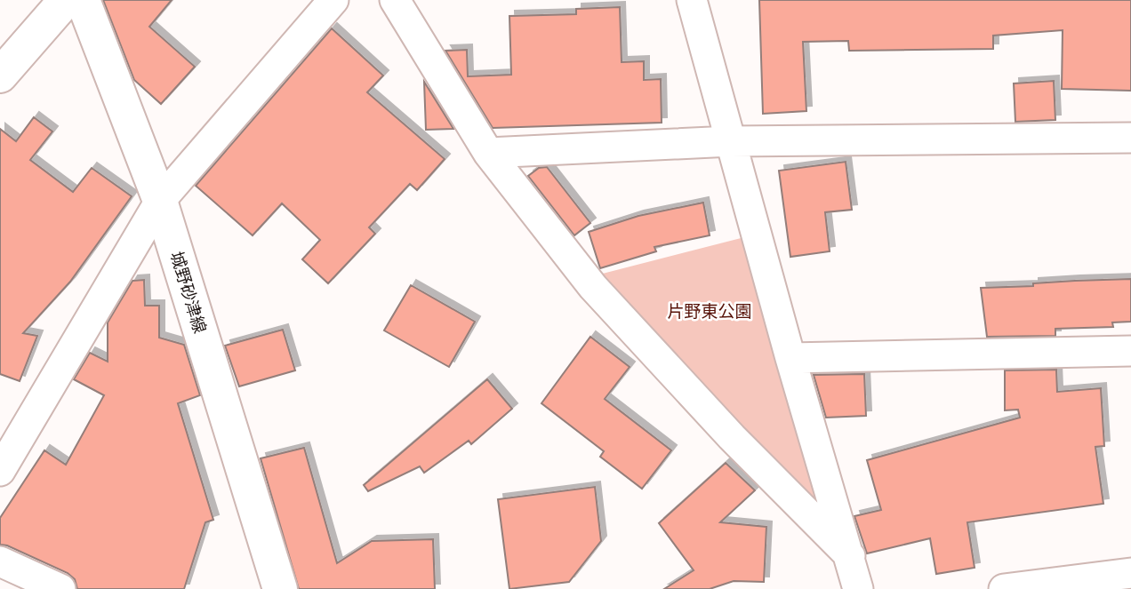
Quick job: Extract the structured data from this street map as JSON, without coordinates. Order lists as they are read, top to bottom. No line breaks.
{"streets":{"main road":["城野砂津線"]},"parks":["片野東公園"]}
